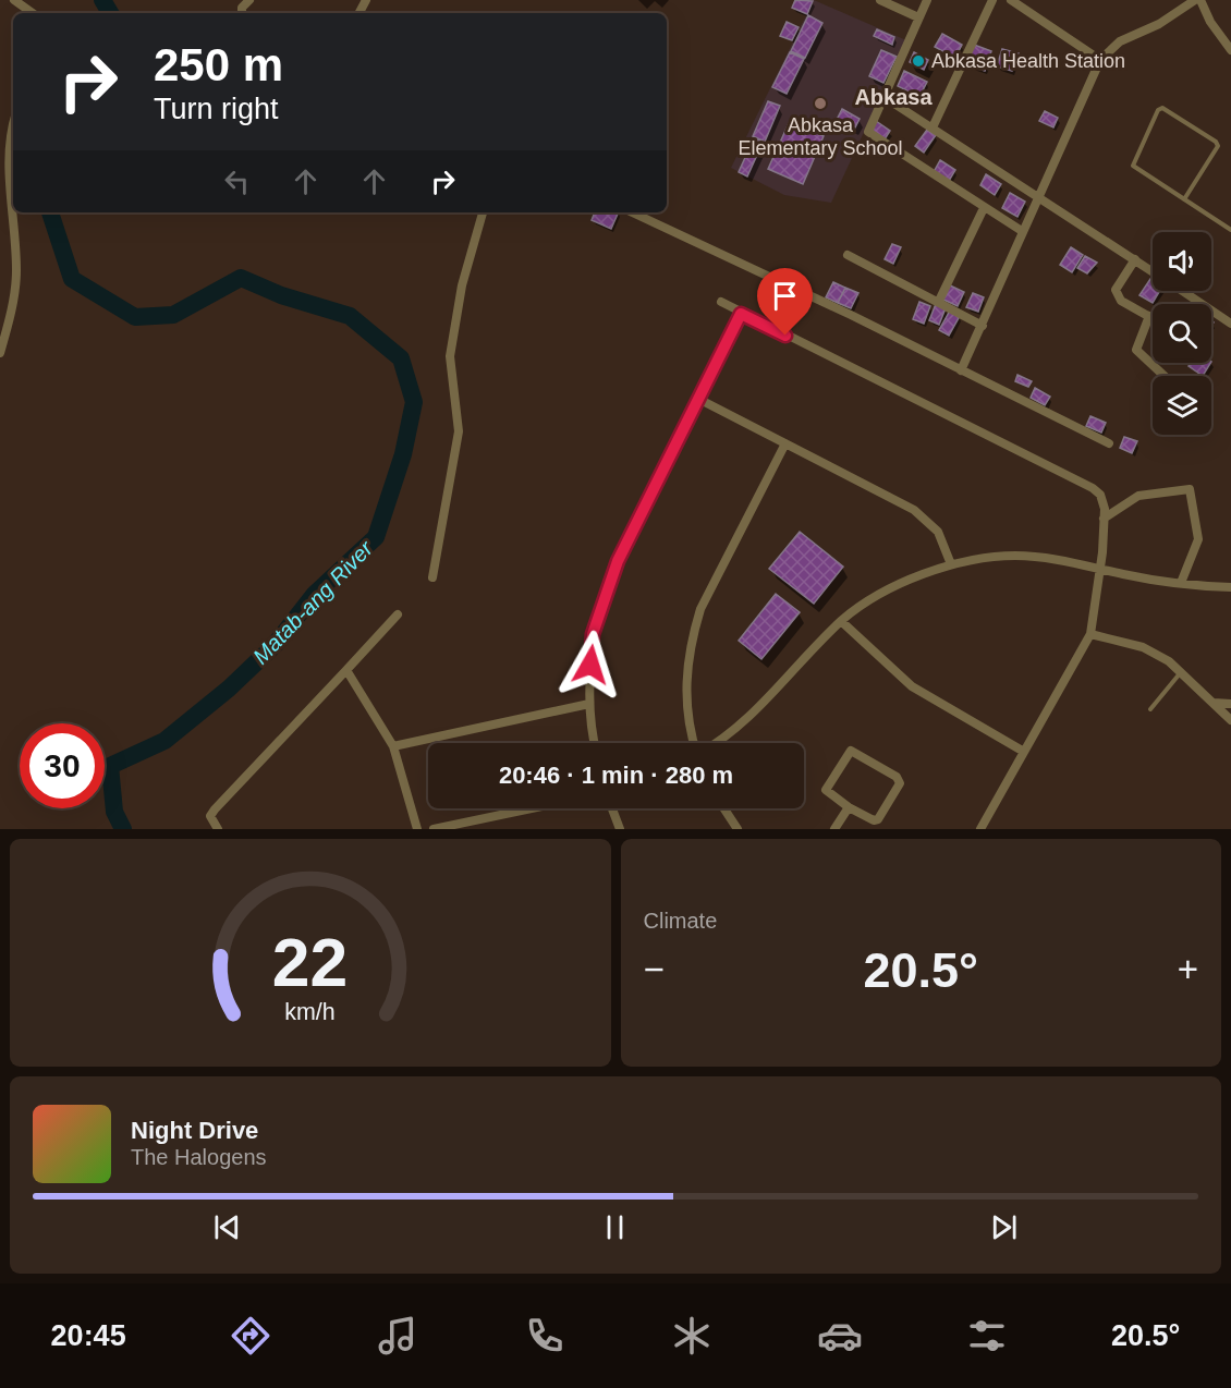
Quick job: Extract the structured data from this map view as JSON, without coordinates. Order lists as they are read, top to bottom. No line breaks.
{"districts":["Abkasa"],"water":["Matab-ang River"],"places":["Abkasa Health Station","Abkasa Elementary School"],"page":{"turn":["250 m","Turn right"],"limit":"30","trip":"20:46 · 1 min · 280 m","tile":"Climate","heat":["−","20.5°","+"],"song":["Night Drive","The Halogens"],"tabs":["20:45","20.5°"],"gauge":["22","km/h"]}}
